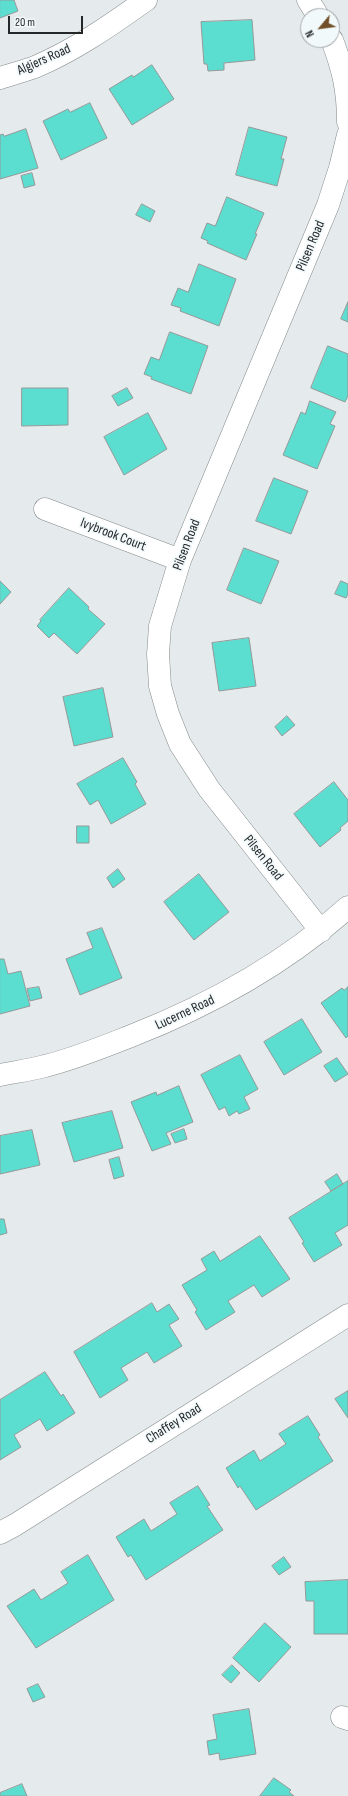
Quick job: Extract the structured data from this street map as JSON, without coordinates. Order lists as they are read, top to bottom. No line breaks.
{"streets":{"street":["Algiers Road","Pilsen Road","Ivybrook Court","Lucerne Road","Chaffey Road"]},"crossings":[["Pilsen Road","Ivybrook Court"],["Pilsen Road","Lucerne Road"]],"scale_bar":"20 m","north":"bottom left"}
